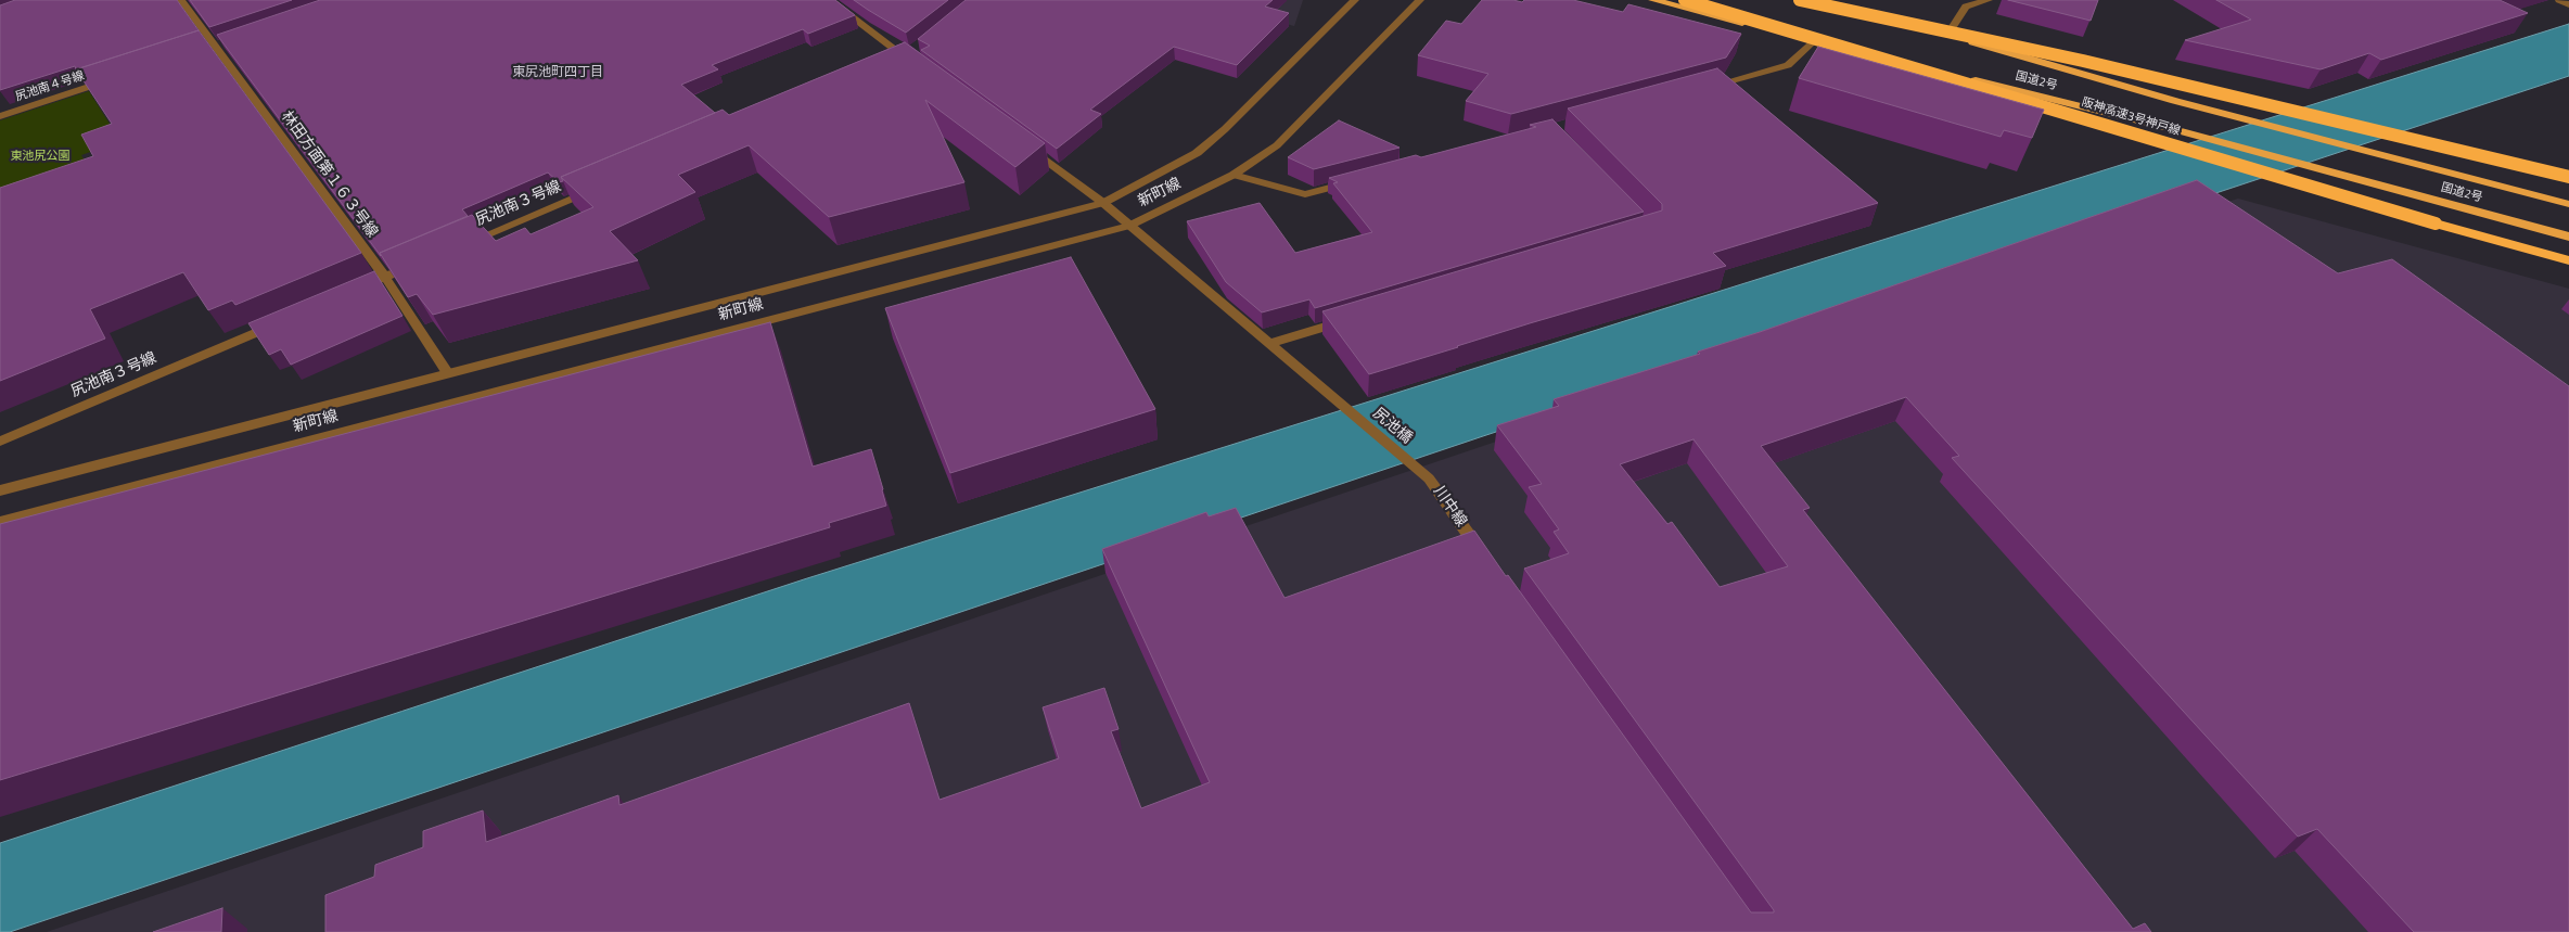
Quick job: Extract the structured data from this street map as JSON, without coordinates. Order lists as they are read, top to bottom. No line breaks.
{"streets":{"highway":["国道2号","阪神高速3号神戸線"],"street":["尻池南４号線","林田方面第１６３号線","新町線","尻池南３号線","尻池橋","川中線"]},"crossings":[["林田方面第１６３号線","新町線"],["尻池橋","川中線"]],"districts":["東尻池町四丁目"],"parks":["東池尻公園"]}
